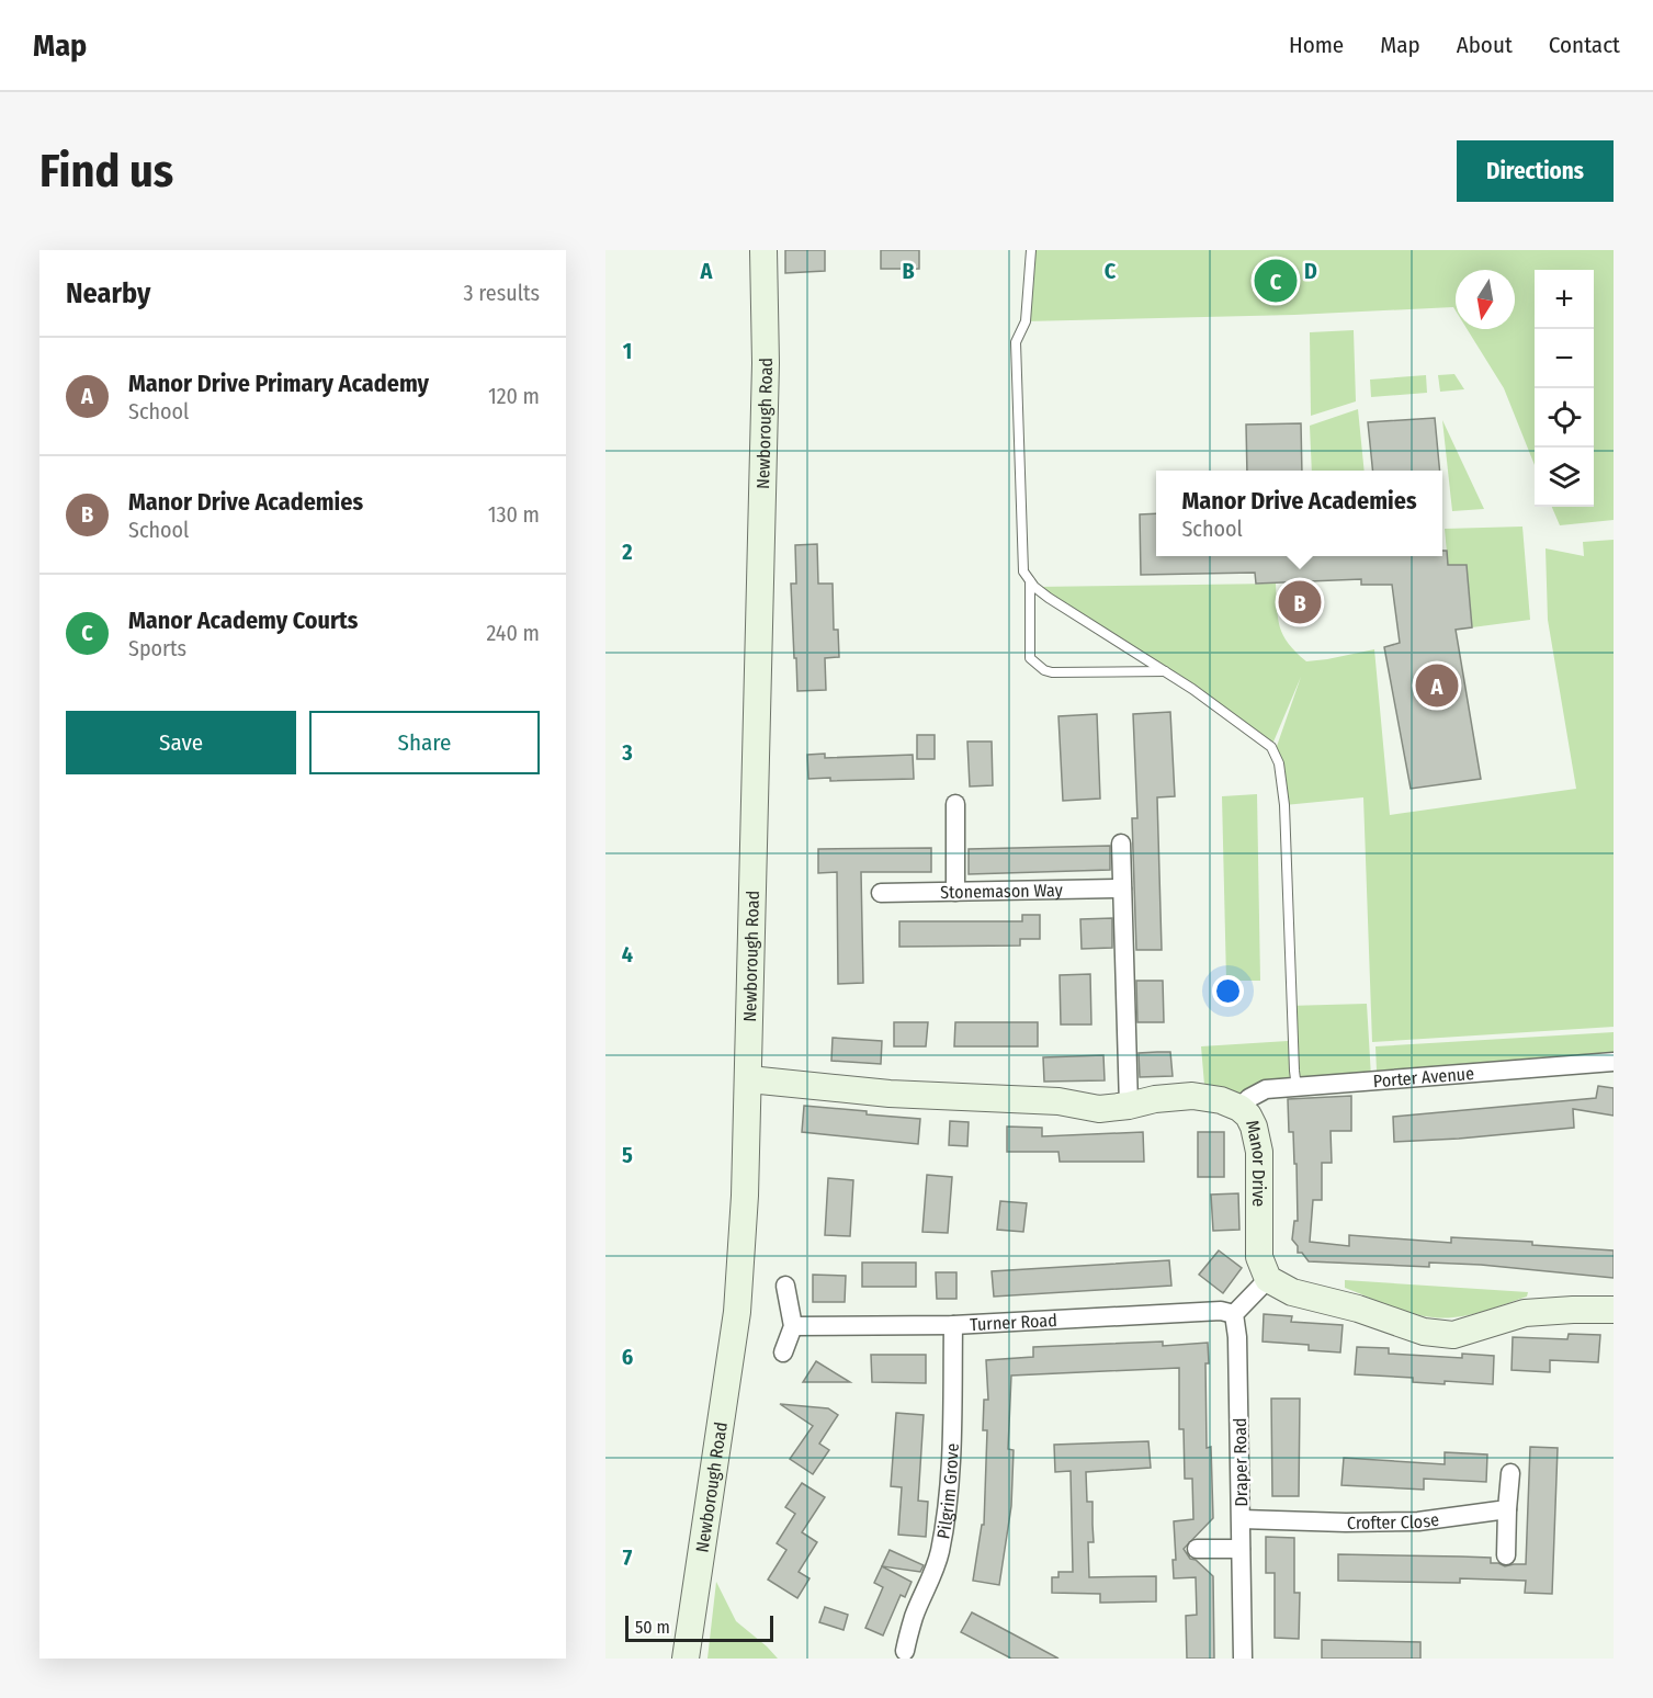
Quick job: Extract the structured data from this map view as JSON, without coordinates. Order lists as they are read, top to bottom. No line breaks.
{"streets":{"street":["Newborough Road","Stonemason Way","Porter Avenue","Manor Drive","Turner Road","Draper Road","Pilgrim Grove","Crofter Close"]},"crossings":[["Newborough Road","Manor Drive"],["Porter Avenue","Manor Drive"],["Turner Road","Draper Road"],["Turner Road","Pilgrim Grove"],["Draper Road","Crofter Close"]],"scale_bar":"50 m","north":"bottom","page":{"header":"Map","nav":["Home","Map","About","Contact"],"buttons":["Directions",["Save","Share"]],"title":"Find us","heading":["Nearby","3 results"],"pins":["C","B","A"],"map_buttons":["+","−"],"list":[{"mark":"A","name":"Manor Drive Primary Academy","note":"School","value":"120 m"},{"mark":"B","name":"Manor Drive Academies","note":"School","value":"130 m"},{"mark":"C","name":"Manor Academy Courts","note":"Sports","value":"240 m"}],"popup":["Manor Drive Academies","School"],"scale":"50 m"},"grid":{"columns":["A","B","C","D"],"rows":["1","2","3","4","5","6","7"]}}
